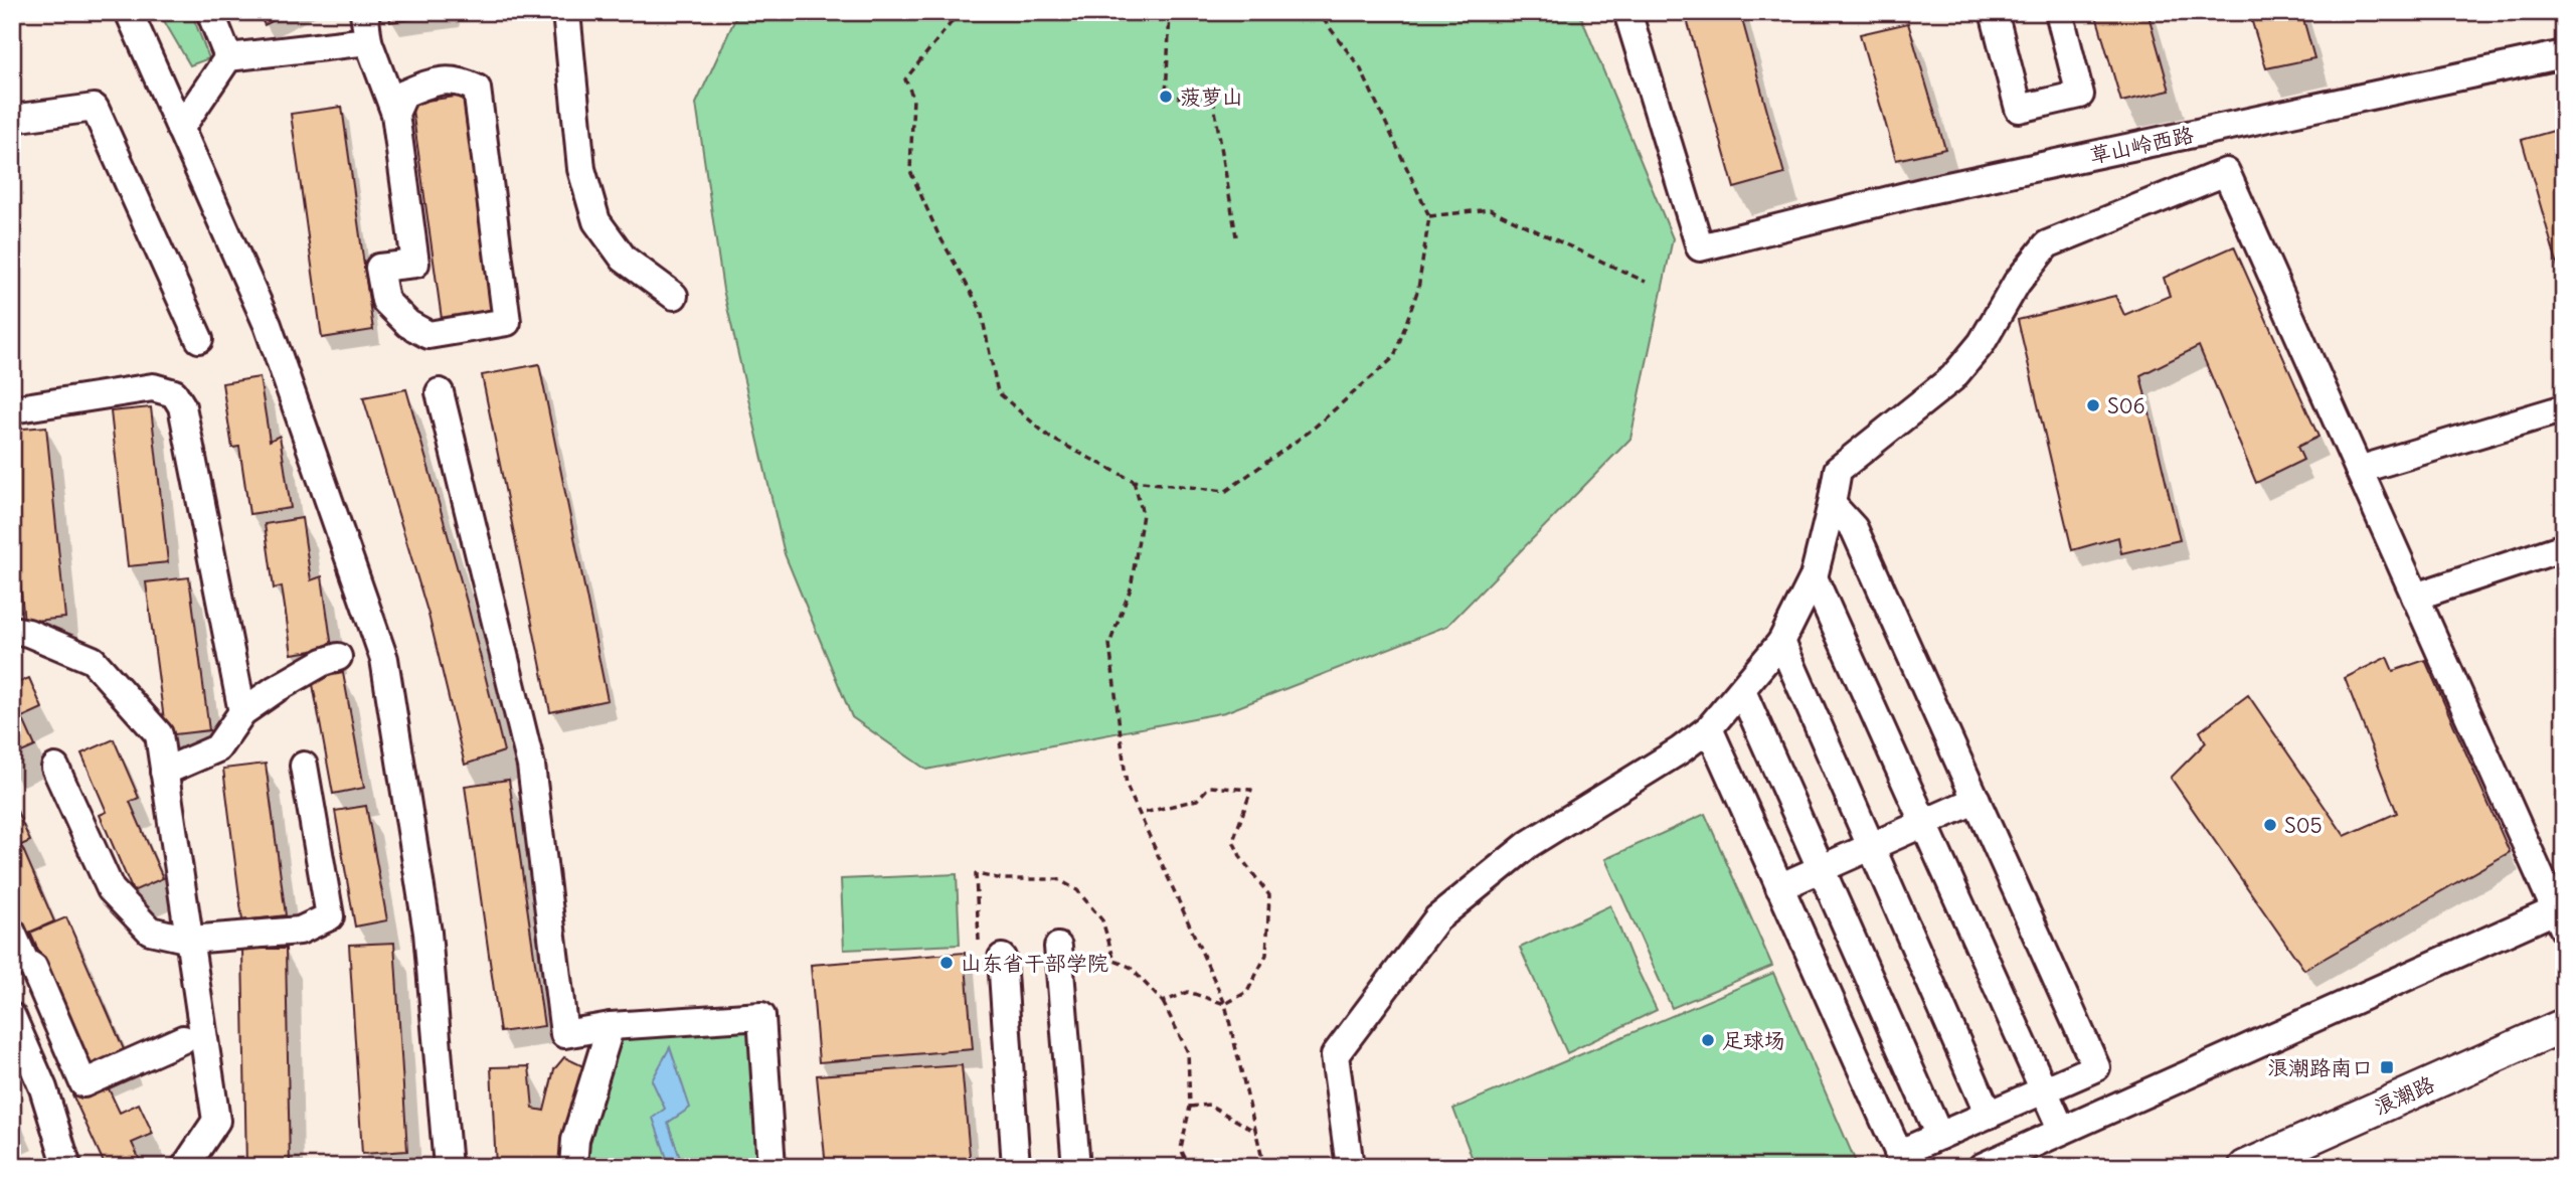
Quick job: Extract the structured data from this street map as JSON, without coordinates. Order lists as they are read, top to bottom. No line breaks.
{"streets":{"main road":["浪潮路"],"street":["草山岭西路"]},"places":{"other":["菠萝山","S06","S05","山东省干部学院","足球场"],"transit":["浪潮路南口"]}}
